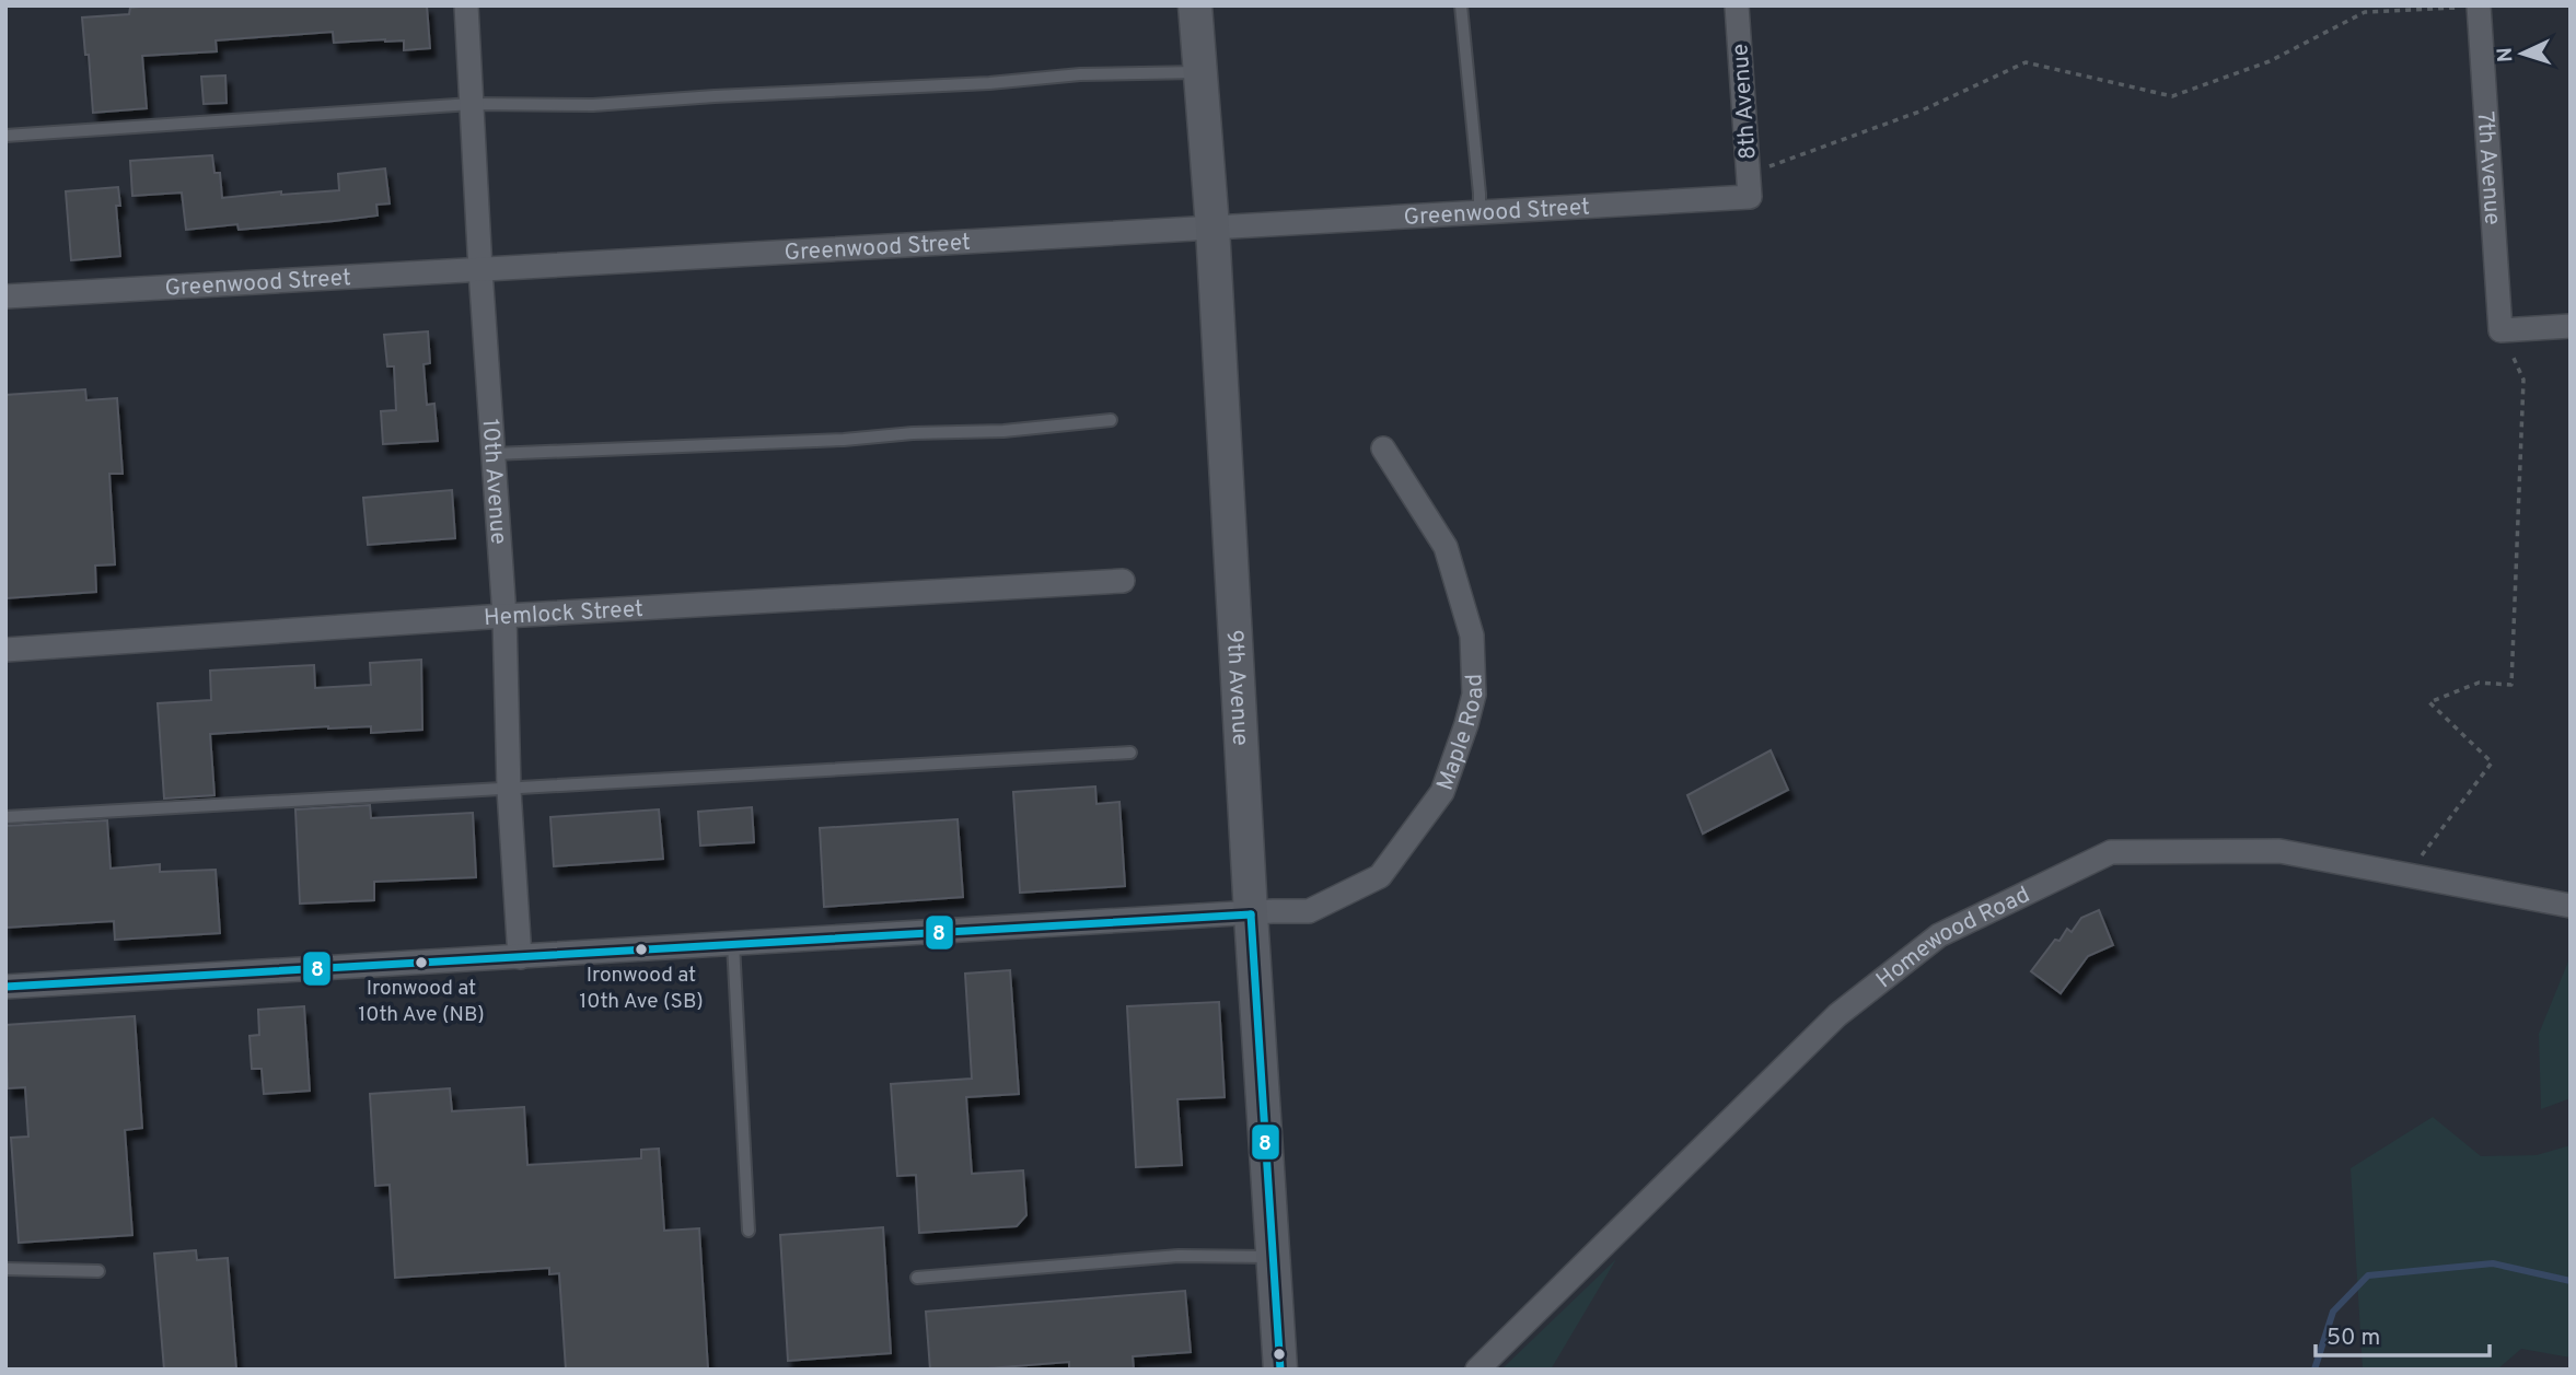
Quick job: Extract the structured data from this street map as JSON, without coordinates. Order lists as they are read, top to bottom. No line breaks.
{"streets":{"main road":["9th Avenue"],"street":["8th Avenue","7th Avenue","Greenwood Street","10th Avenue","Hemlock Street","Maple Road","Homewood Road"]},"crossings":[["8th Avenue","Greenwood Street"],["Greenwood Street","10th Avenue"],["Greenwood Street","9th Avenue"],["10th Avenue","Hemlock Street"],["10th Avenue","Maple Road"],["9th Avenue","Maple Road"]],"places":["Ironwood at 10th Ave (SB)","Ironwood at 10th Ave (NB)"],"lines":["transit line 8"],"scale_bar":"50 m","north":"left"}
